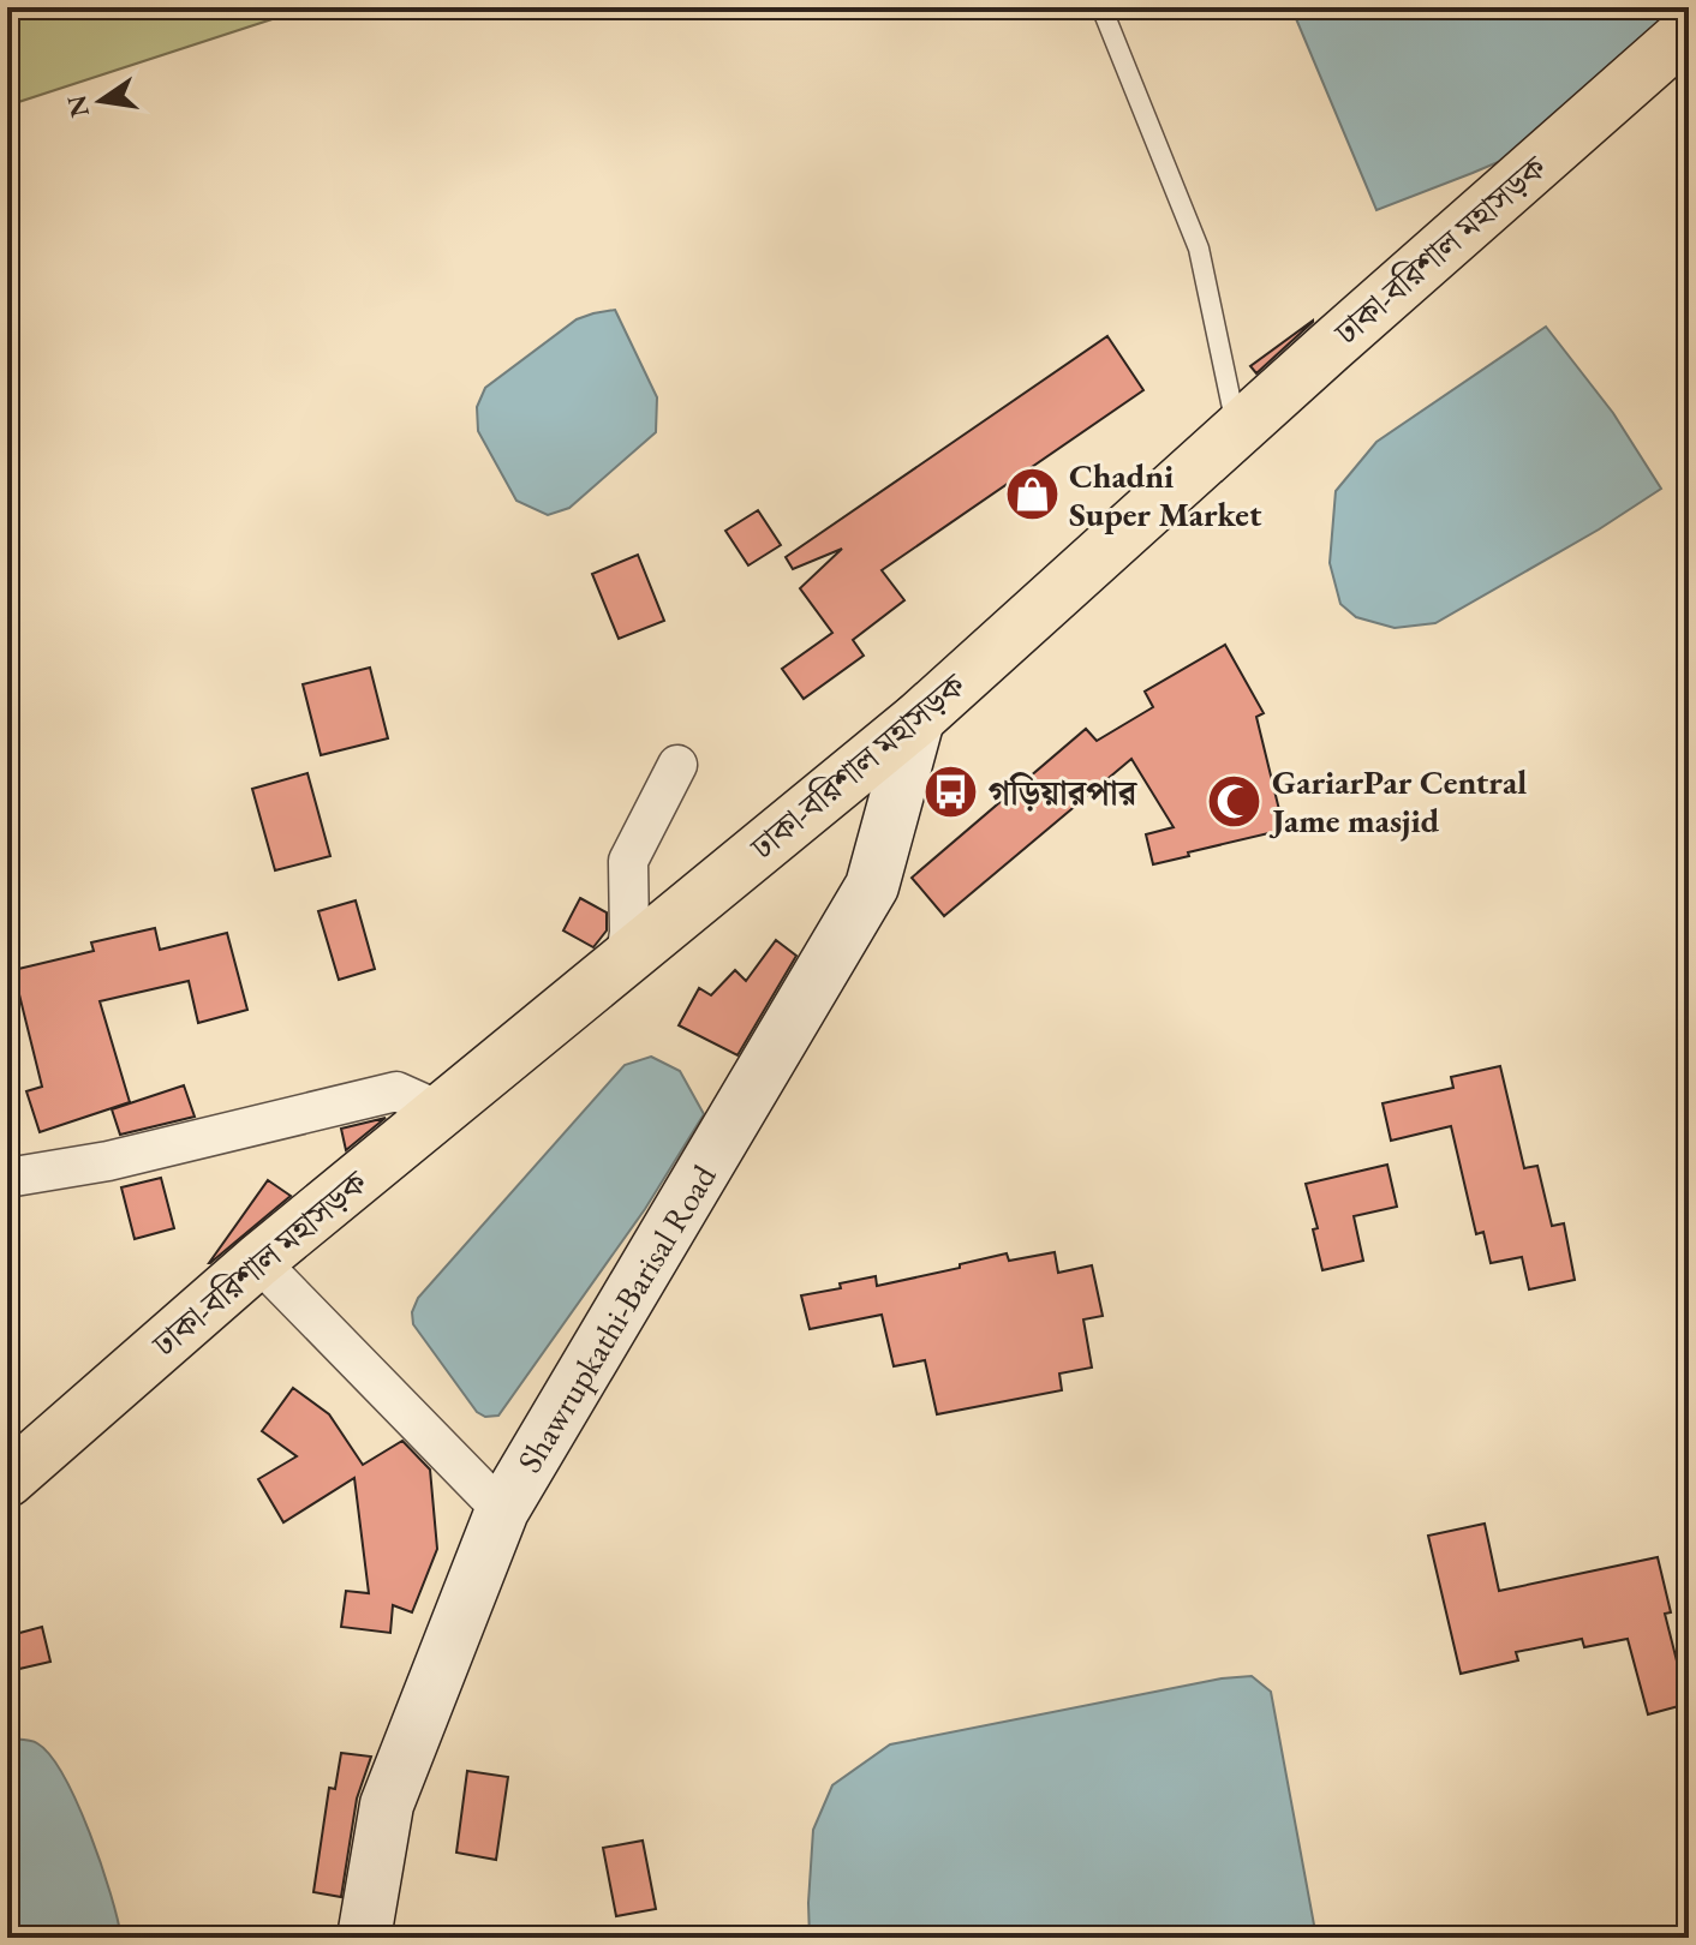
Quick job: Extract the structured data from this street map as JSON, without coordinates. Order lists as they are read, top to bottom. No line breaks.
{"streets":{"highway":["ঢাকা-বরিশাল মহাসড়ক"],"main road":["Shawrupkathi-Barisal Road"]},"crossings":[["ঢাকা-বরিশাল মহাসড়ক","Shawrupkathi-Barisal Road"]],"places":{"shop":["Chadni Super Market"],"bus stop":["গড়িয়ারপার"],"mosque":["GariarPar Central Jame masjid"]},"north":"left"}
